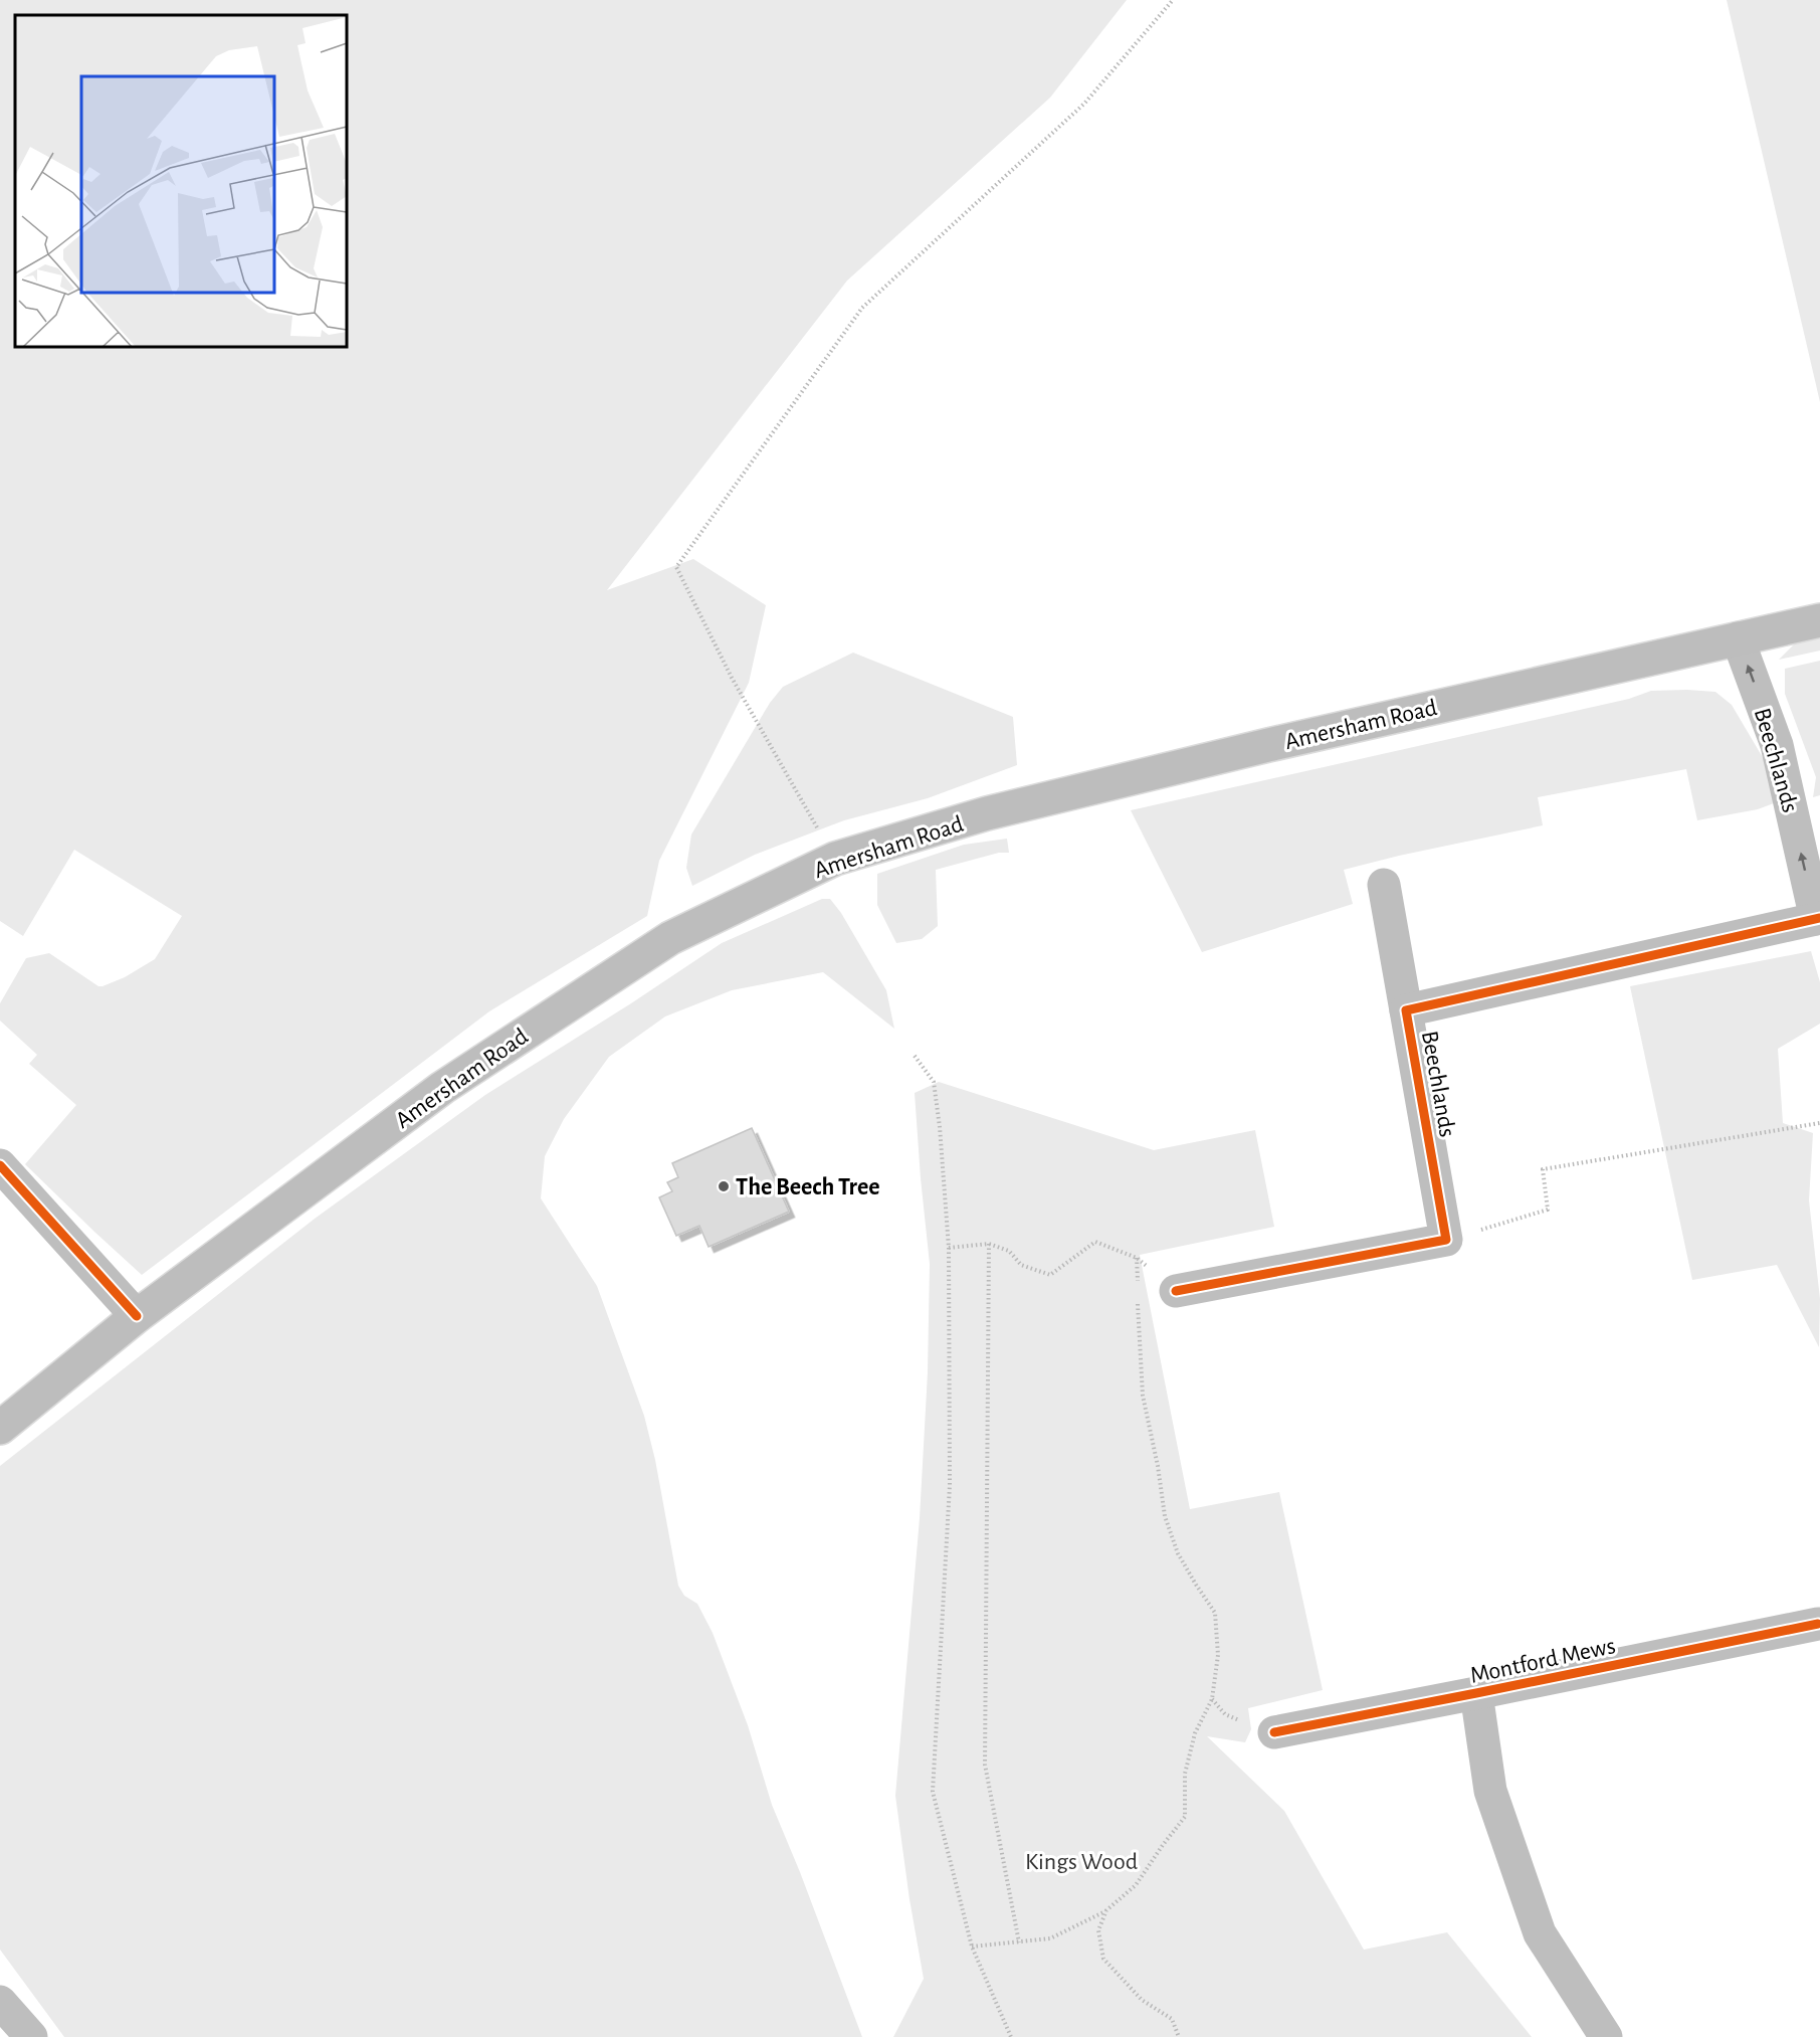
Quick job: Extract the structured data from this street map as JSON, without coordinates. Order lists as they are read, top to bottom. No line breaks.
{"streets":{"main road":["Amersham Road"],"street":["Beechlands","Montford Mews"]},"crossings":[["Amersham Road","Beechlands"]],"parks":["Kings Wood"],"places":["The Beech Tree"]}
